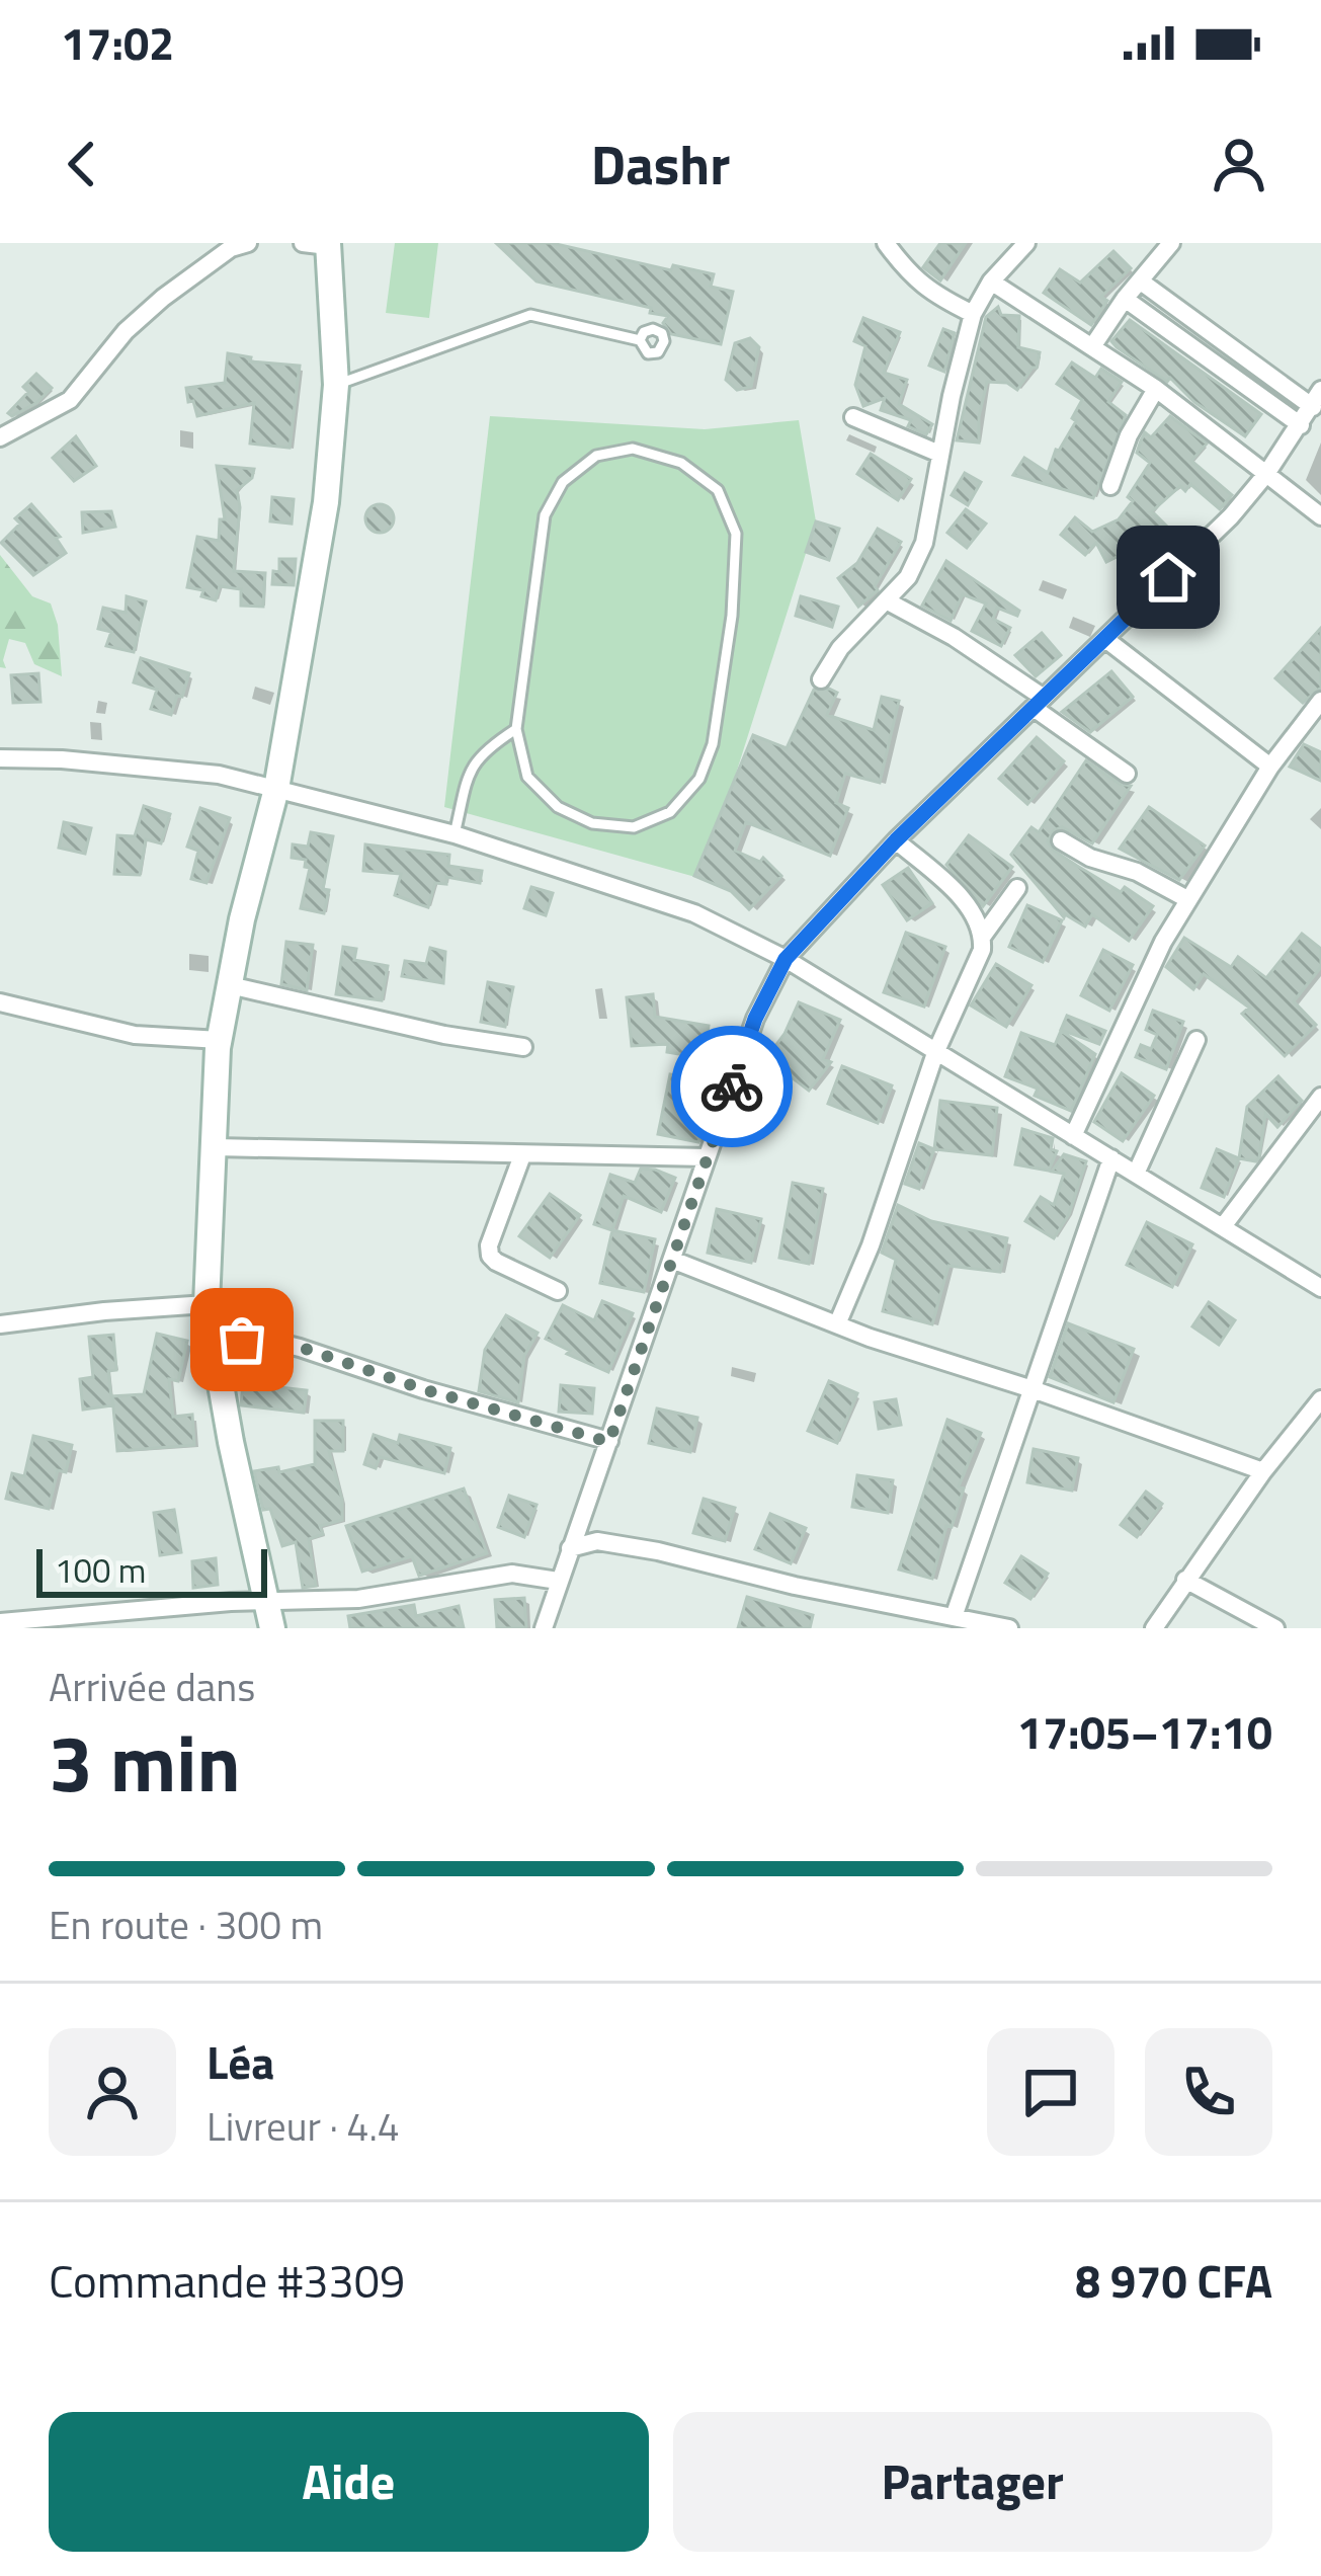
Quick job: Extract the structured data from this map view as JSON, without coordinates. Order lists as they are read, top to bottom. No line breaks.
{"scale_bar":"100 m","page":{"status":"17:02","header":"Dashr","scale":"100 m","heading":["3 min","Arrivée dans","17:05–17:10"],"panel":["Léa","Livreur · 4.4","Commande #3309","8 970 CFA"],"bar":"En route · 300 m","buttons":["Aide","Partager"]}}
